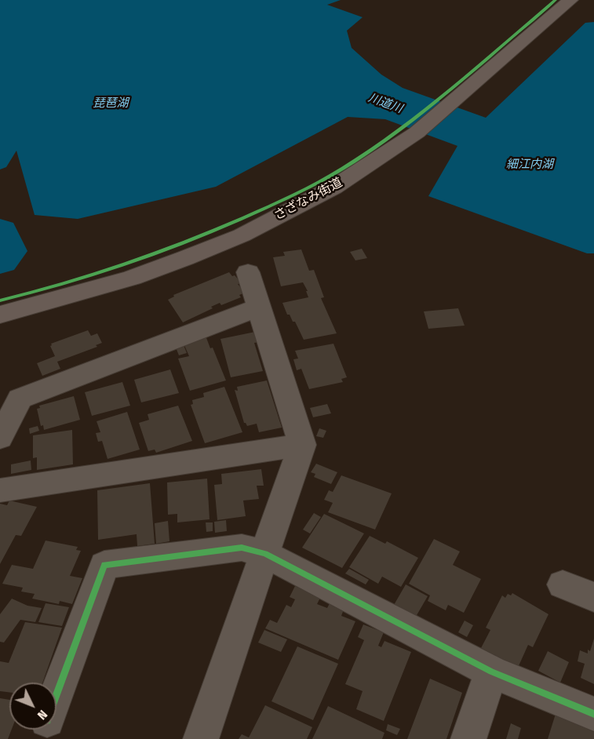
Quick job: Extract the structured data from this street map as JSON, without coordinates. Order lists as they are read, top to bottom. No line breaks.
{"streets":{"main road":["さざなみ街道"]},"water":["琵琶湖","川道川","細江内湖"],"north":"bottom right"}
